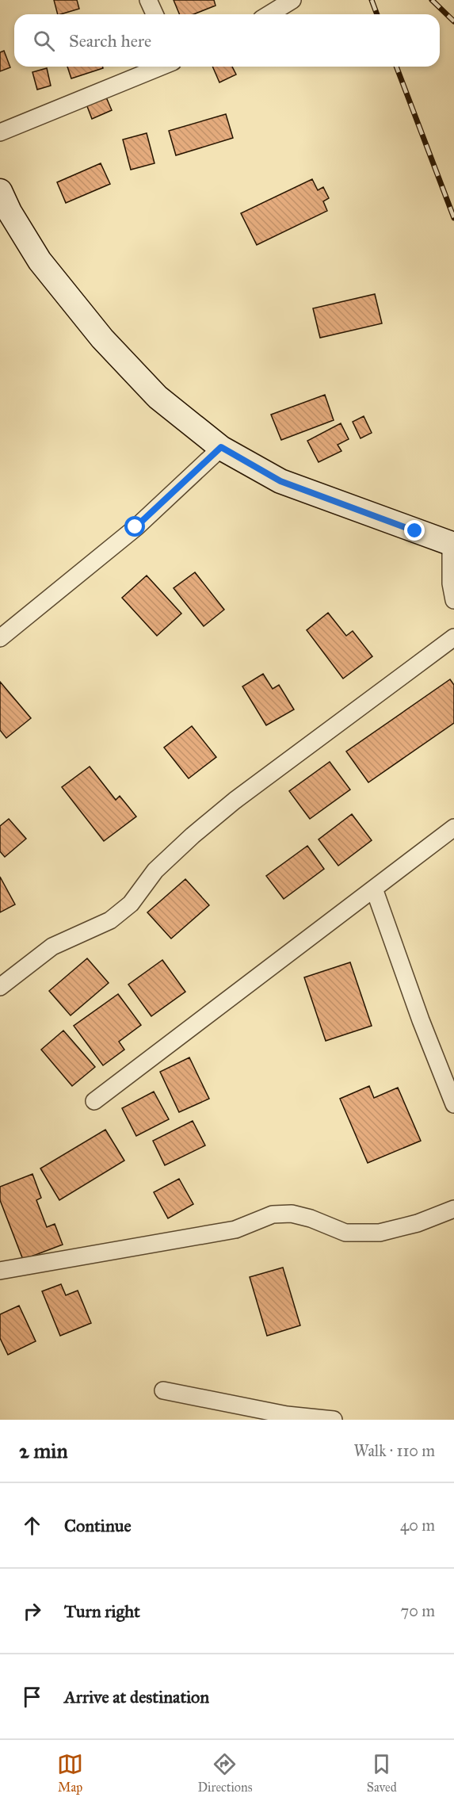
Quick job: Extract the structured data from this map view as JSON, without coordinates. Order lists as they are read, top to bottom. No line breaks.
{"page":{"search":"Search here","heading":["2 min","Walk · 110 m"],"list":[["Continue","40 m"],["Turn right","70 m"],"Arrive at destination"],"nav":["Map","Directions","Saved"]}}
